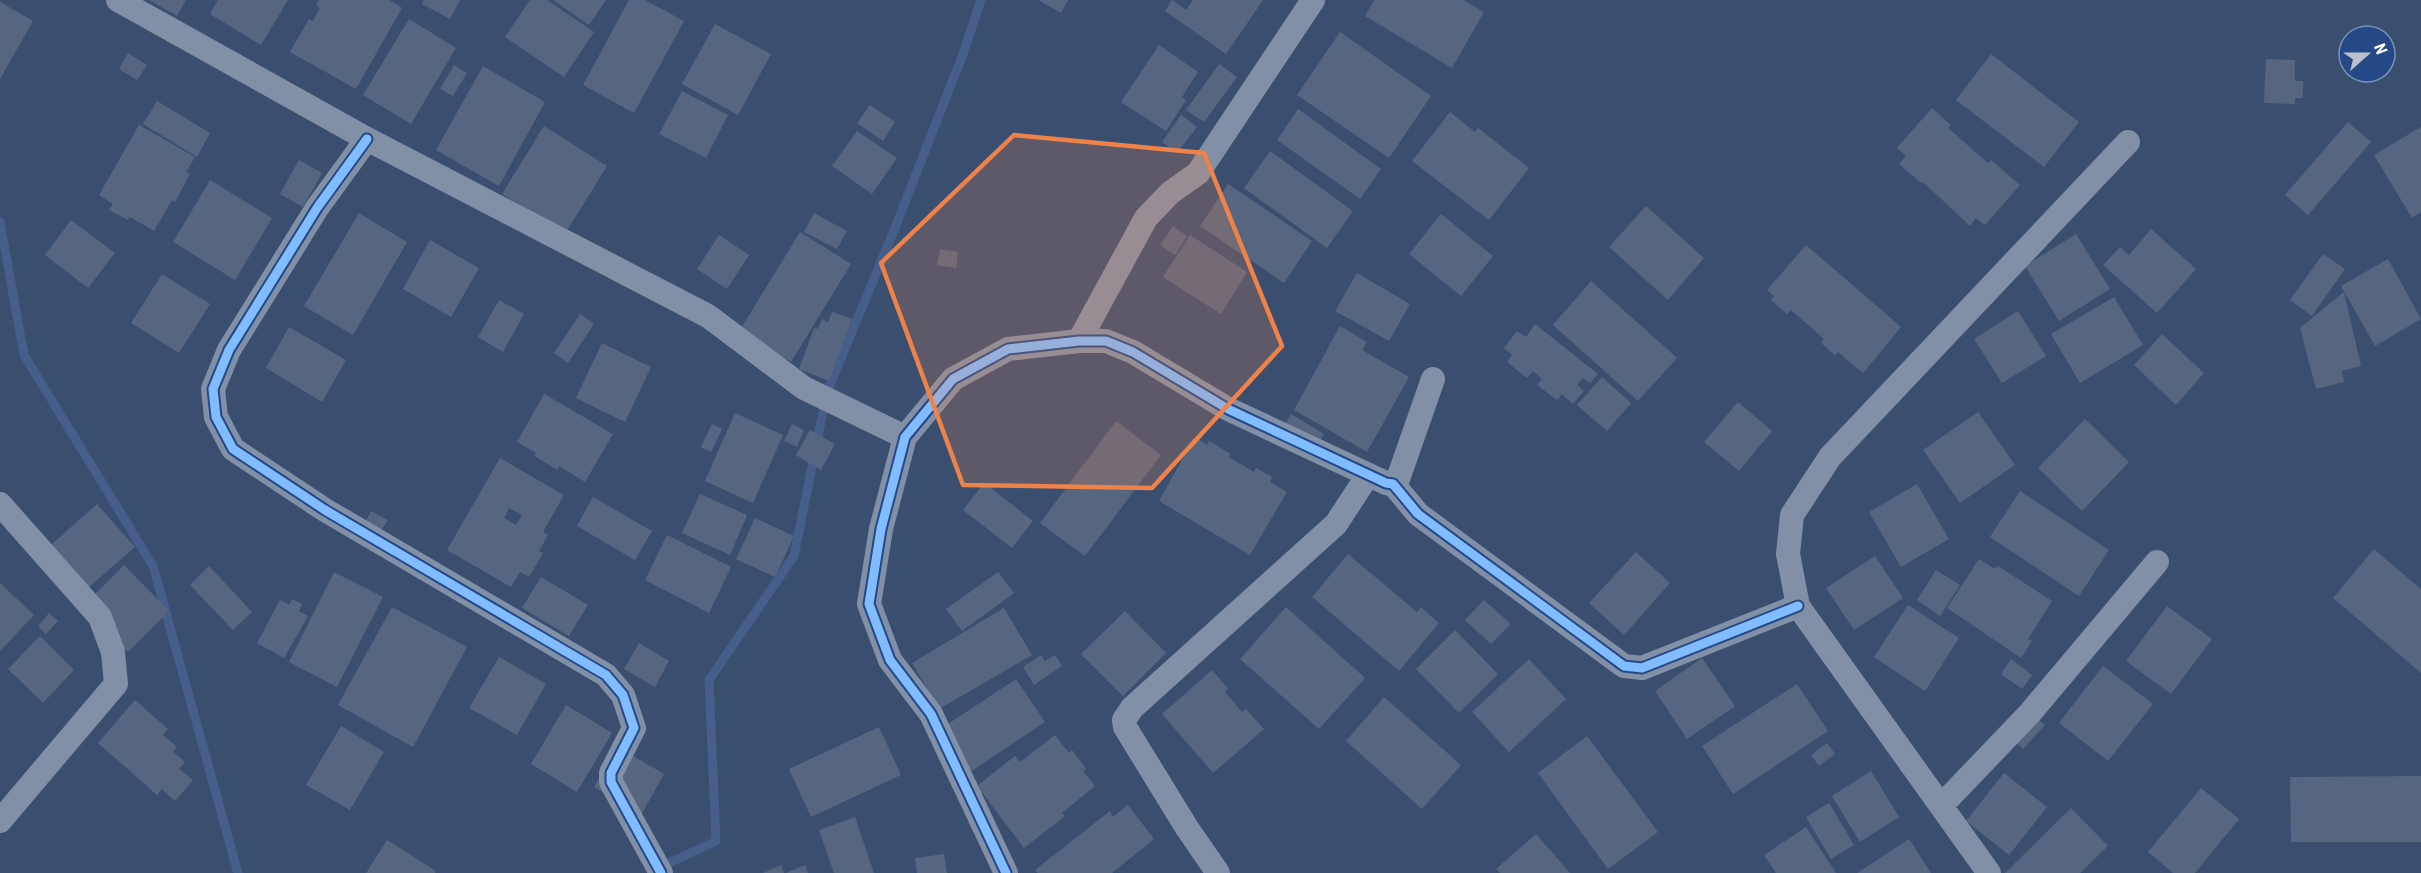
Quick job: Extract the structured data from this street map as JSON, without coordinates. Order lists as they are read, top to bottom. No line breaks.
{"north":"right"}
